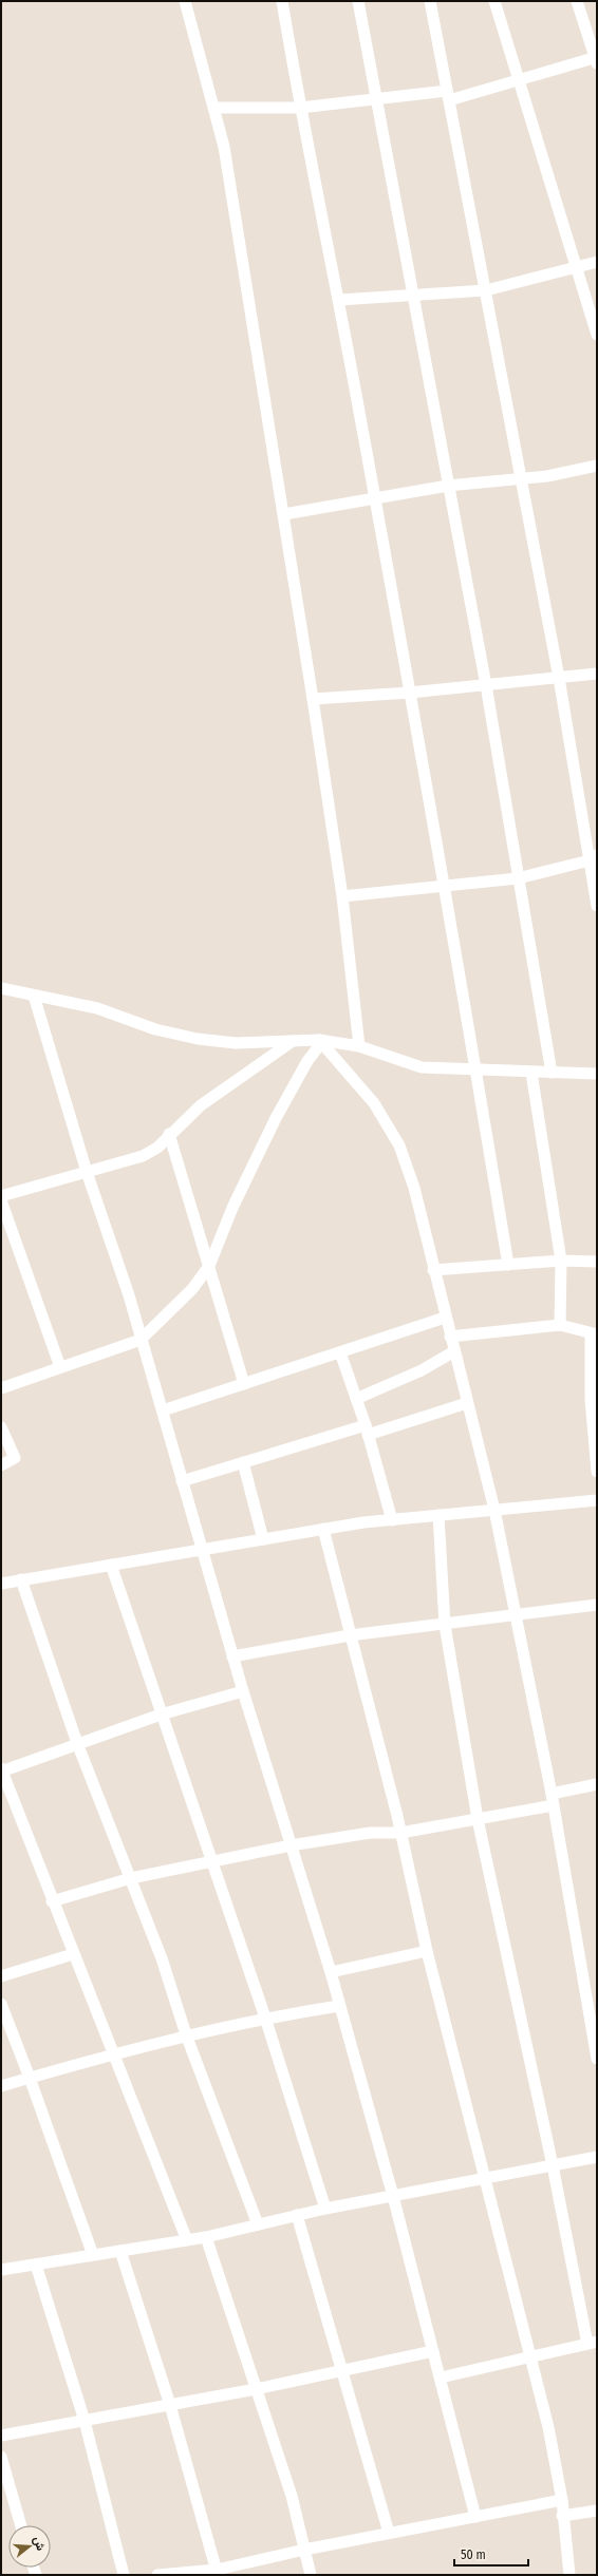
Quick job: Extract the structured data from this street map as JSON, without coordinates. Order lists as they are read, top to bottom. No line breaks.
{"scale_bar":"50 m","north":"right"}
